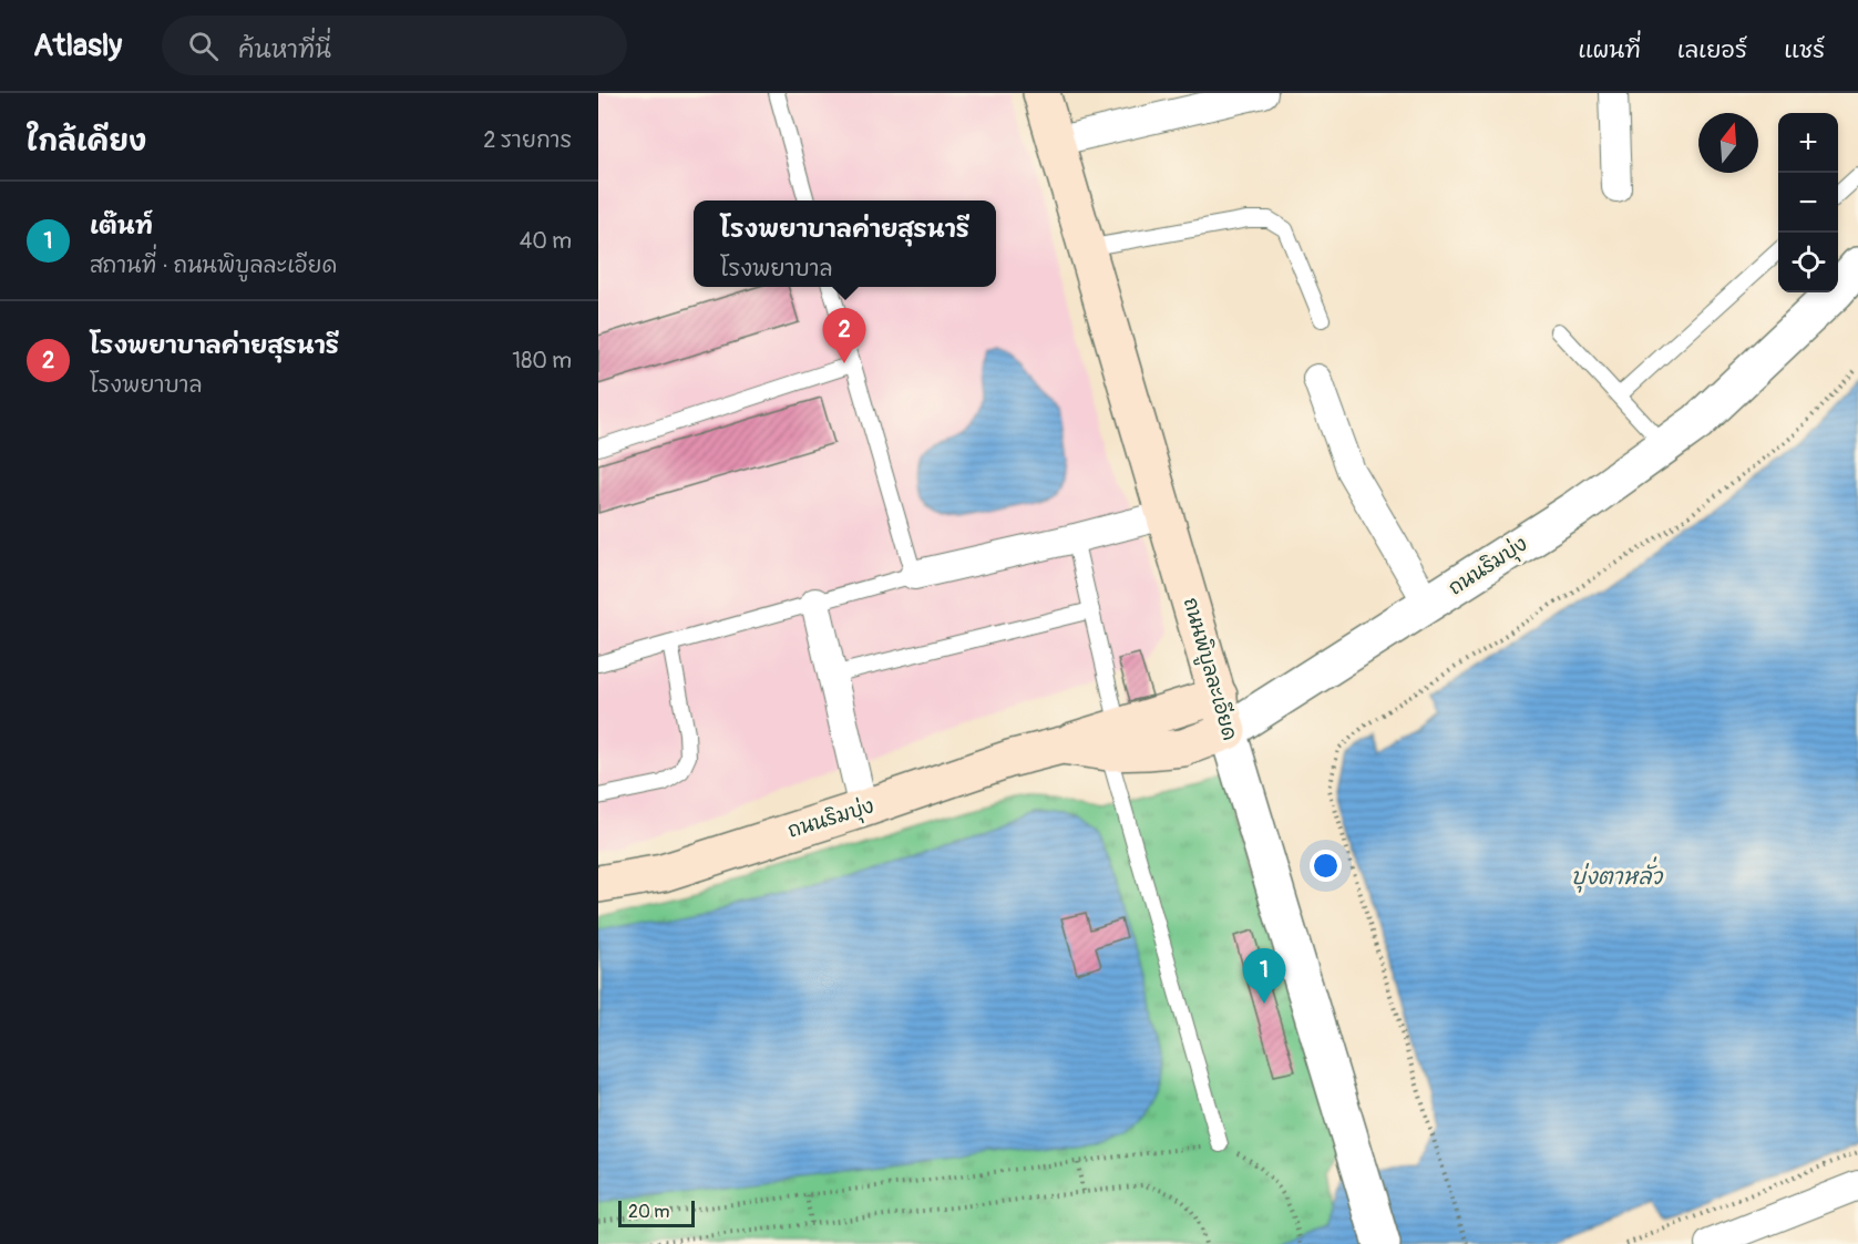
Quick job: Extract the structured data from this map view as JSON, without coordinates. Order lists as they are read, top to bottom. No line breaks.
{"streets":{"main road":["ถนนริมบุ่ง","ถนนพิบูลละเอียด"]},"crossings":[["ถนนริมบุ่ง","ถนนพิบูลละเอียด"]],"water":["บุ่งตาหลั่ว"],"scale_bar":"20 m","north":"top","page":{"header":"Atlasly","search":"ค้นหาที่นี่","nav":["แผนที่","เลเยอร์","แชร์"],"heading":["ใกล้เคียง","2 รายการ"],"map_buttons":["+","−"],"list":[{"mark":"1","name":"เต๊นท์","note":"สถานที่ · ถนนพิบูลละเอียด","value":"40 m"},{"mark":"2","name":"โรงพยาบาลค่ายสุรนารี","note":"โรงพยาบาล","value":"180 m"}],"popup":["โรงพยาบาลค่ายสุรนารี","โรงพยาบาล"],"pins":["2","1"],"scale":"20 m"}}
